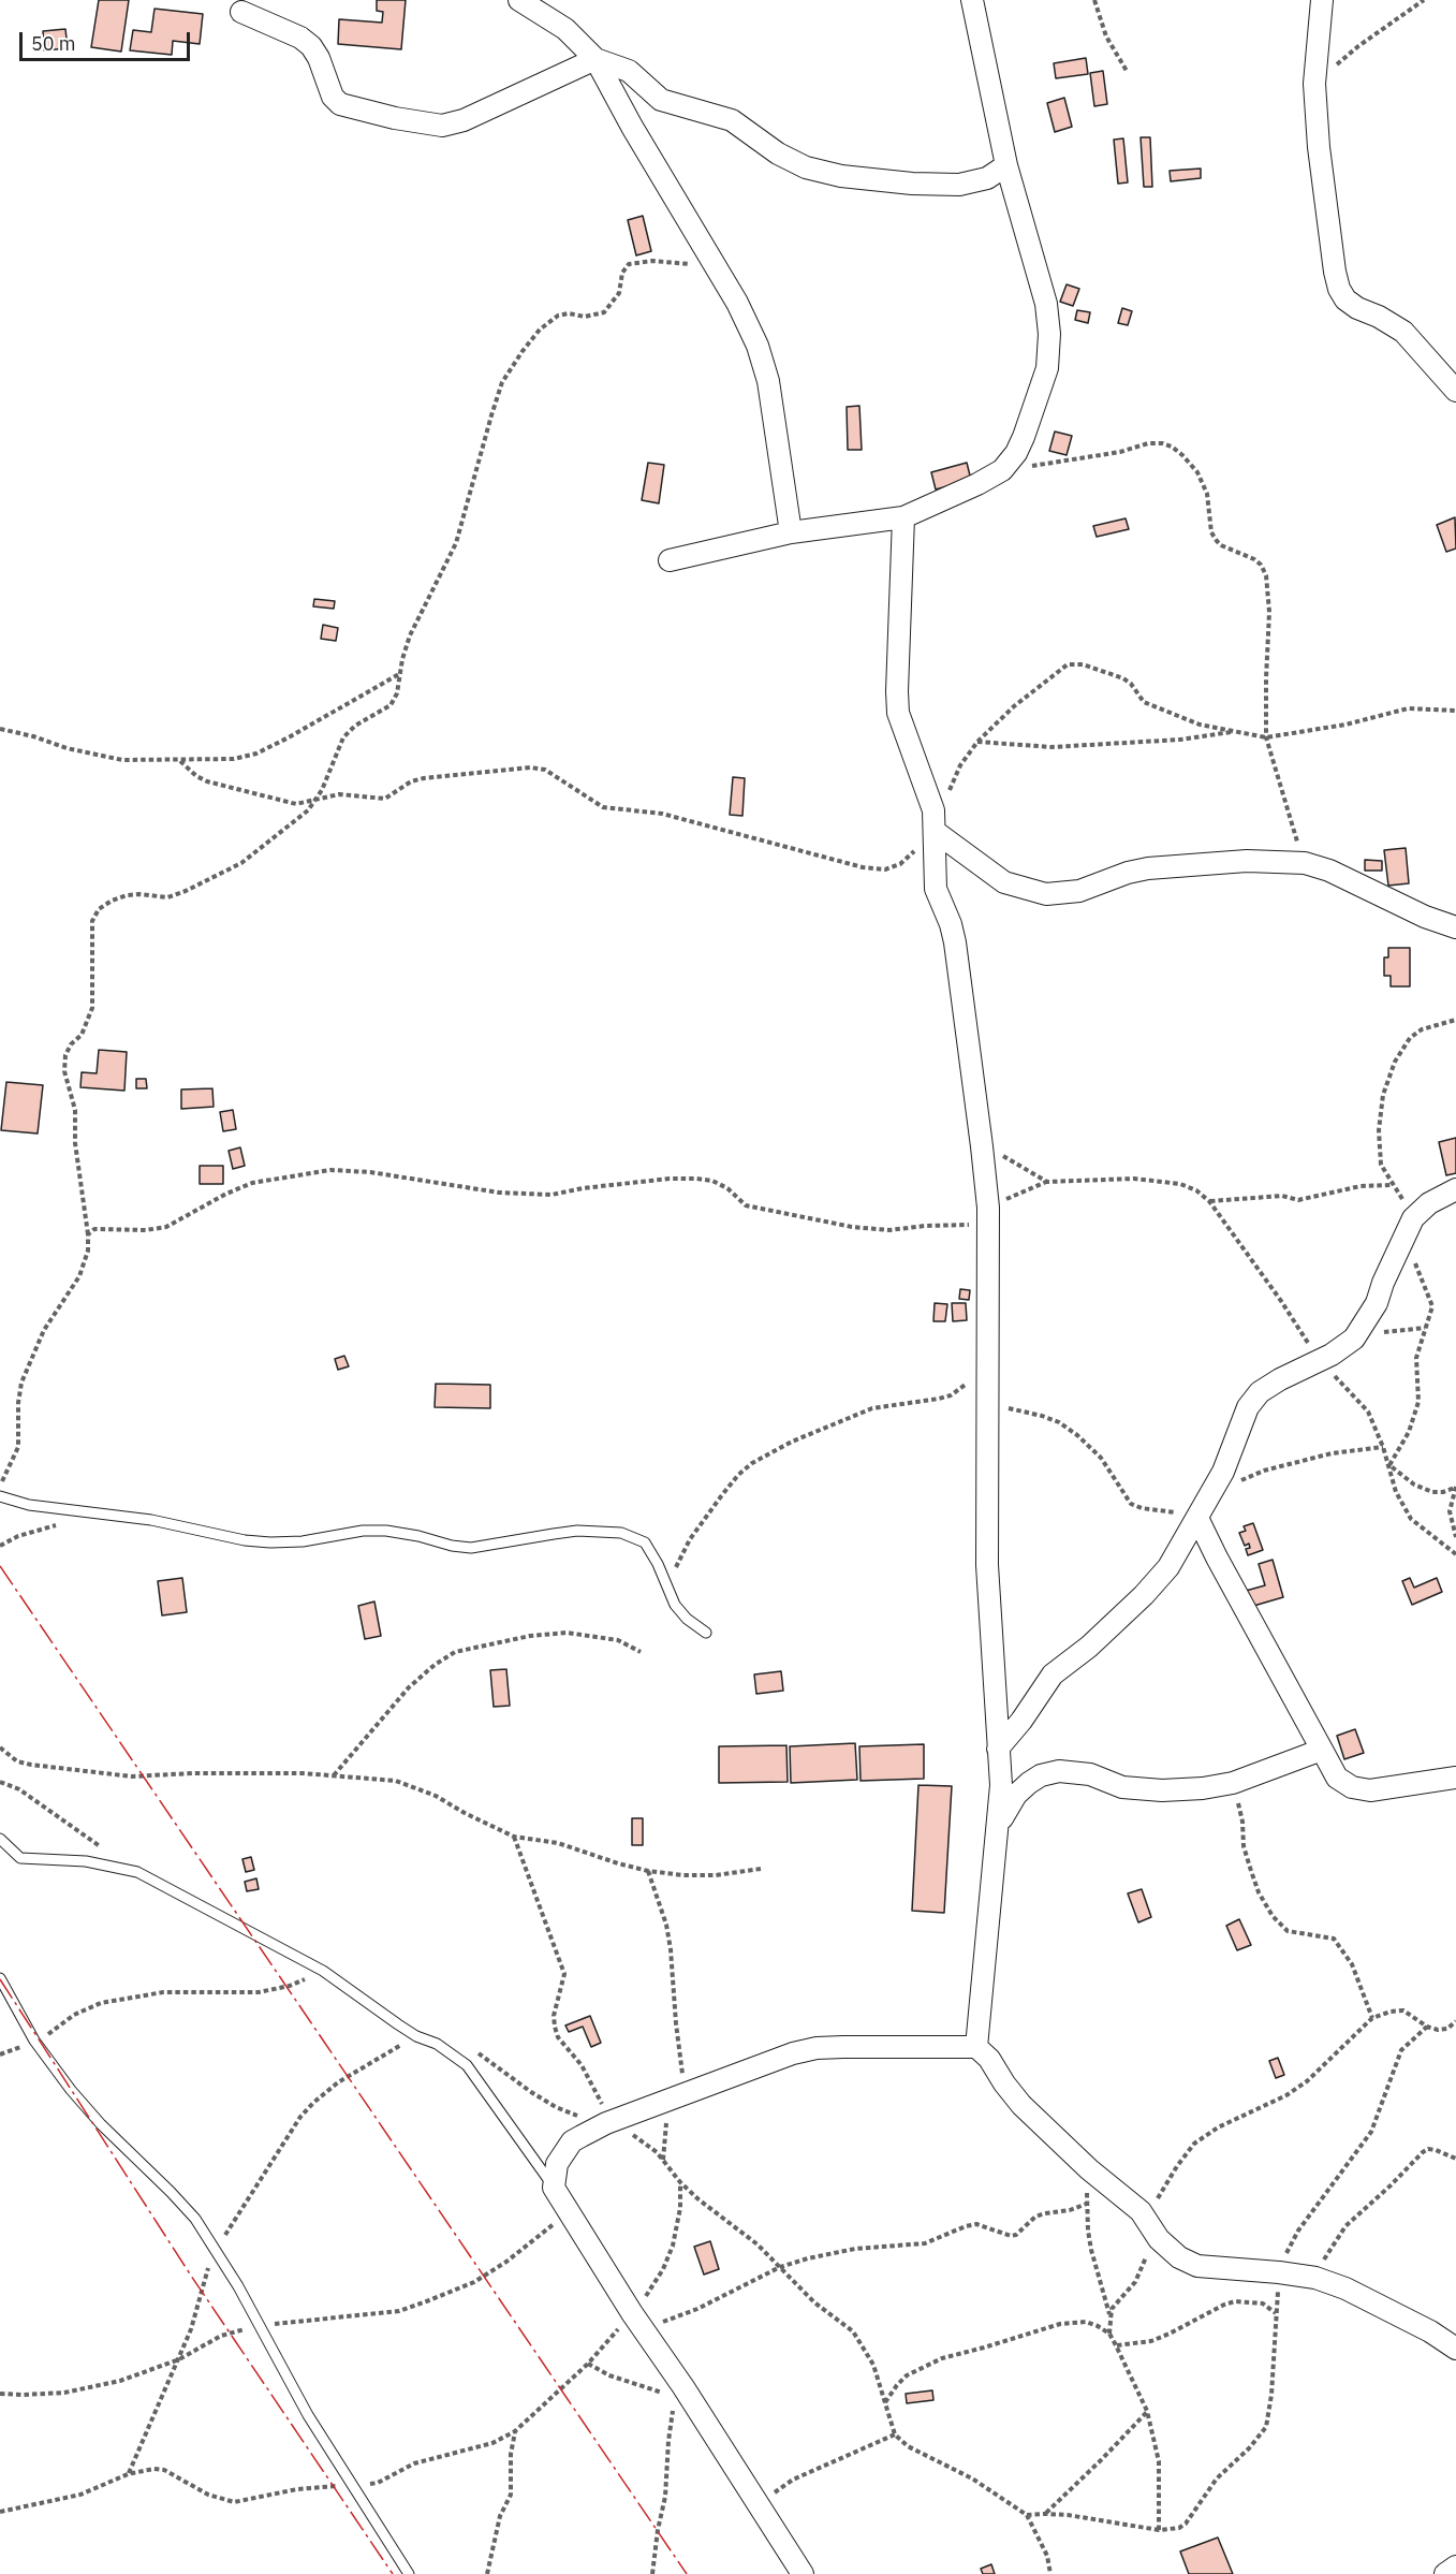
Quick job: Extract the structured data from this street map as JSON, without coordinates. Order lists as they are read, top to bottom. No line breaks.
{"scale_bar":"50 m"}
